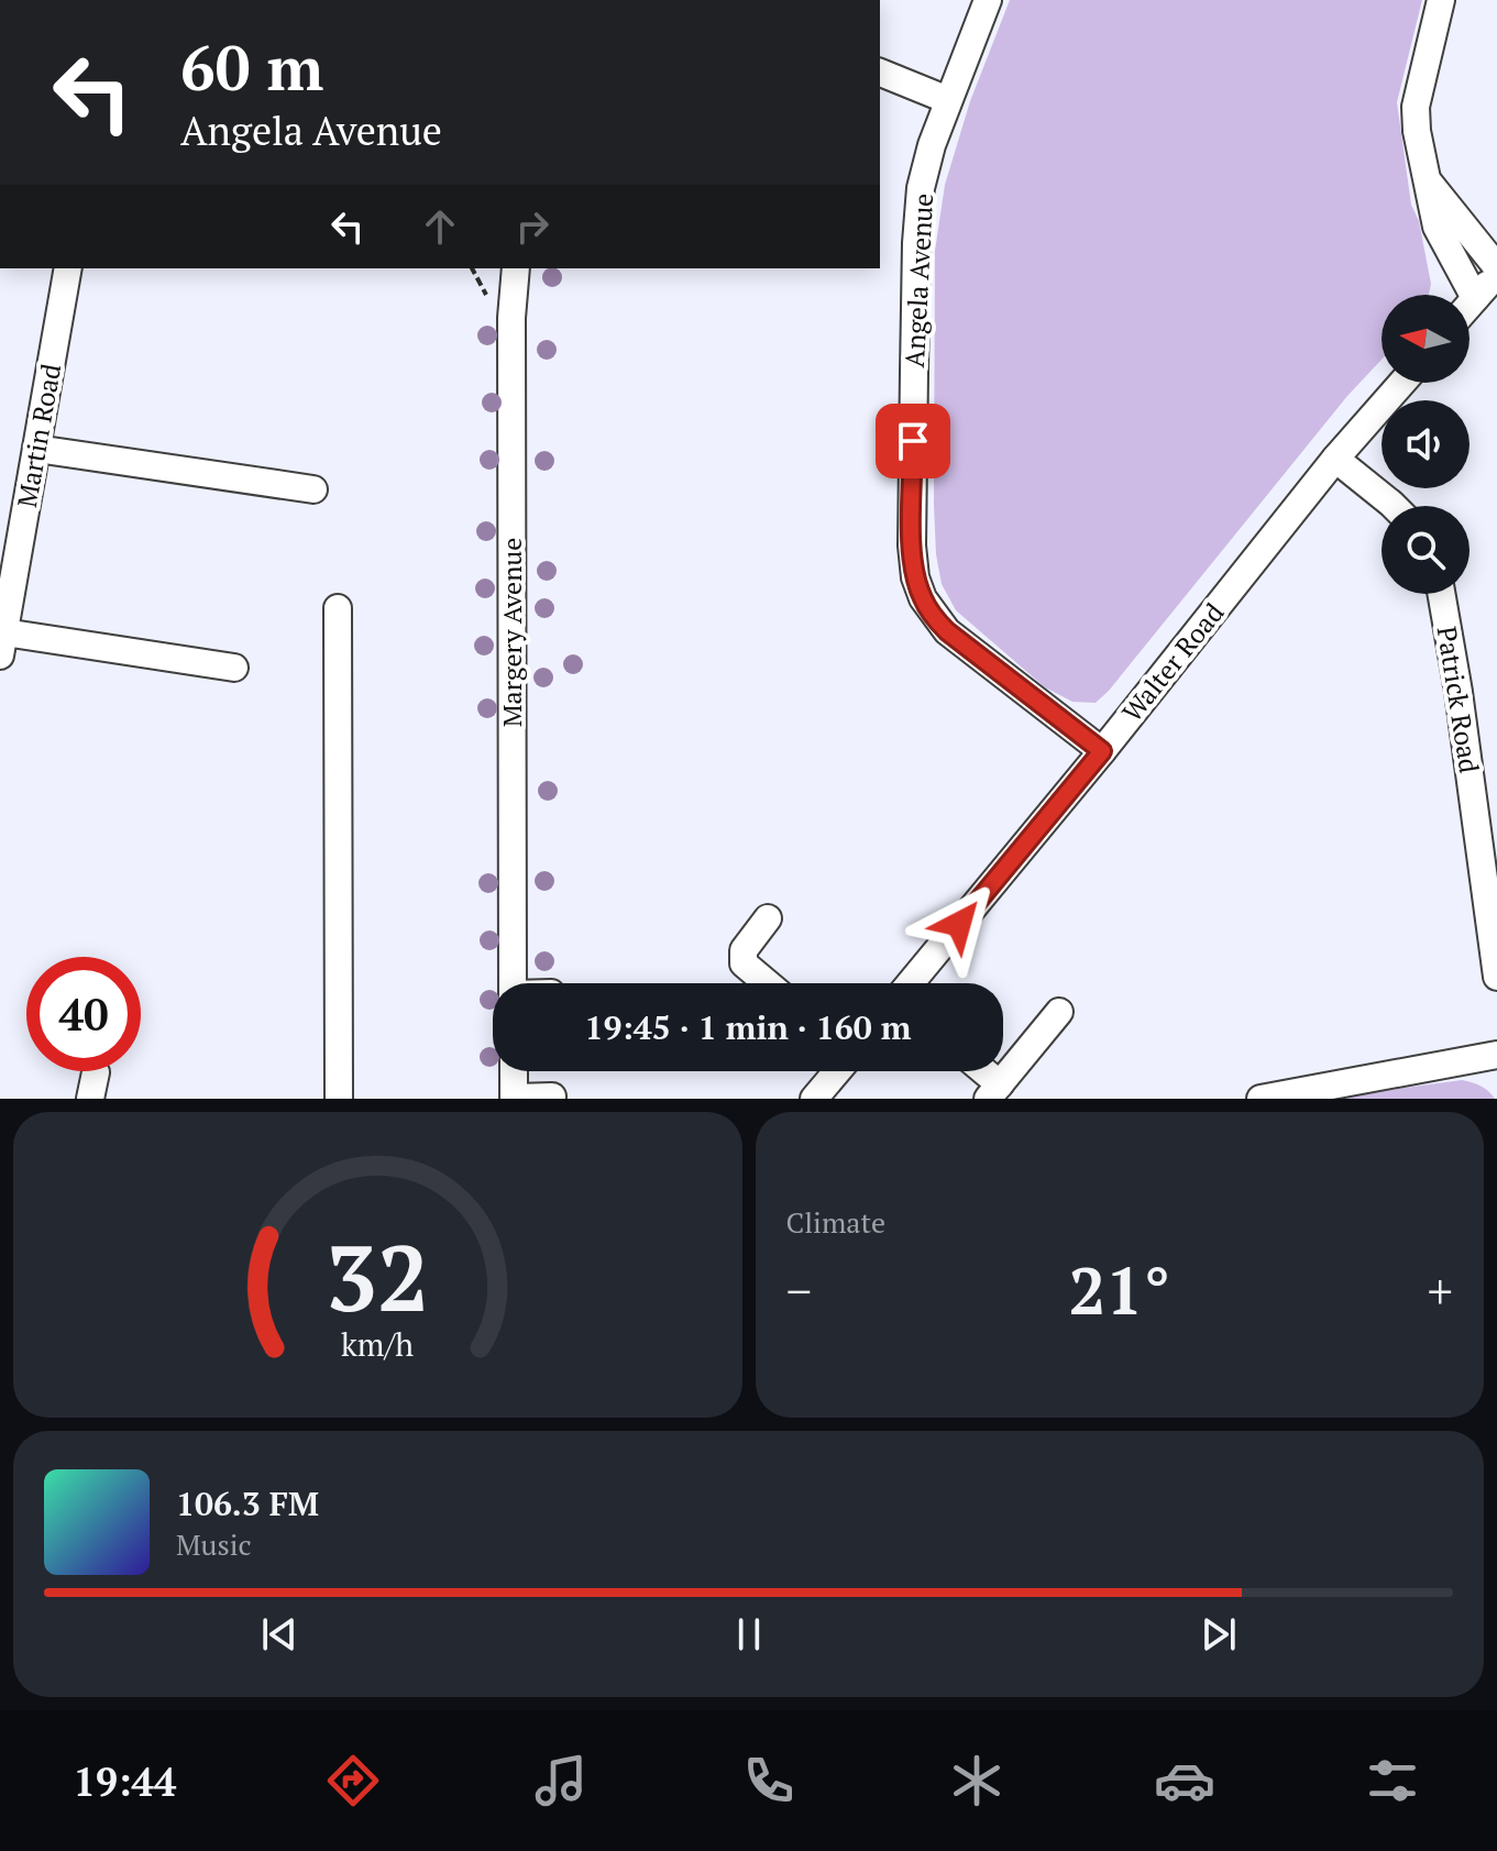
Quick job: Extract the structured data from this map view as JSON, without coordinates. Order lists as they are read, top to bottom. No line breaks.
{"streets":{"street":["Angela Avenue","Martin Road","Margery Avenue","Walter Road","Patrick Road"]},"crossings":[["Angela Avenue","Walter Road"]],"north":"left","page":{"turn":["60 m","Angela Avenue"],"limit":"40","trip":"19:45 · 1 min · 160 m","tile":"Climate","heat":["−","21°","+"],"song":["106.3 FM","Music"],"tabs":"19:44","gauge":["32","km/h"]}}
